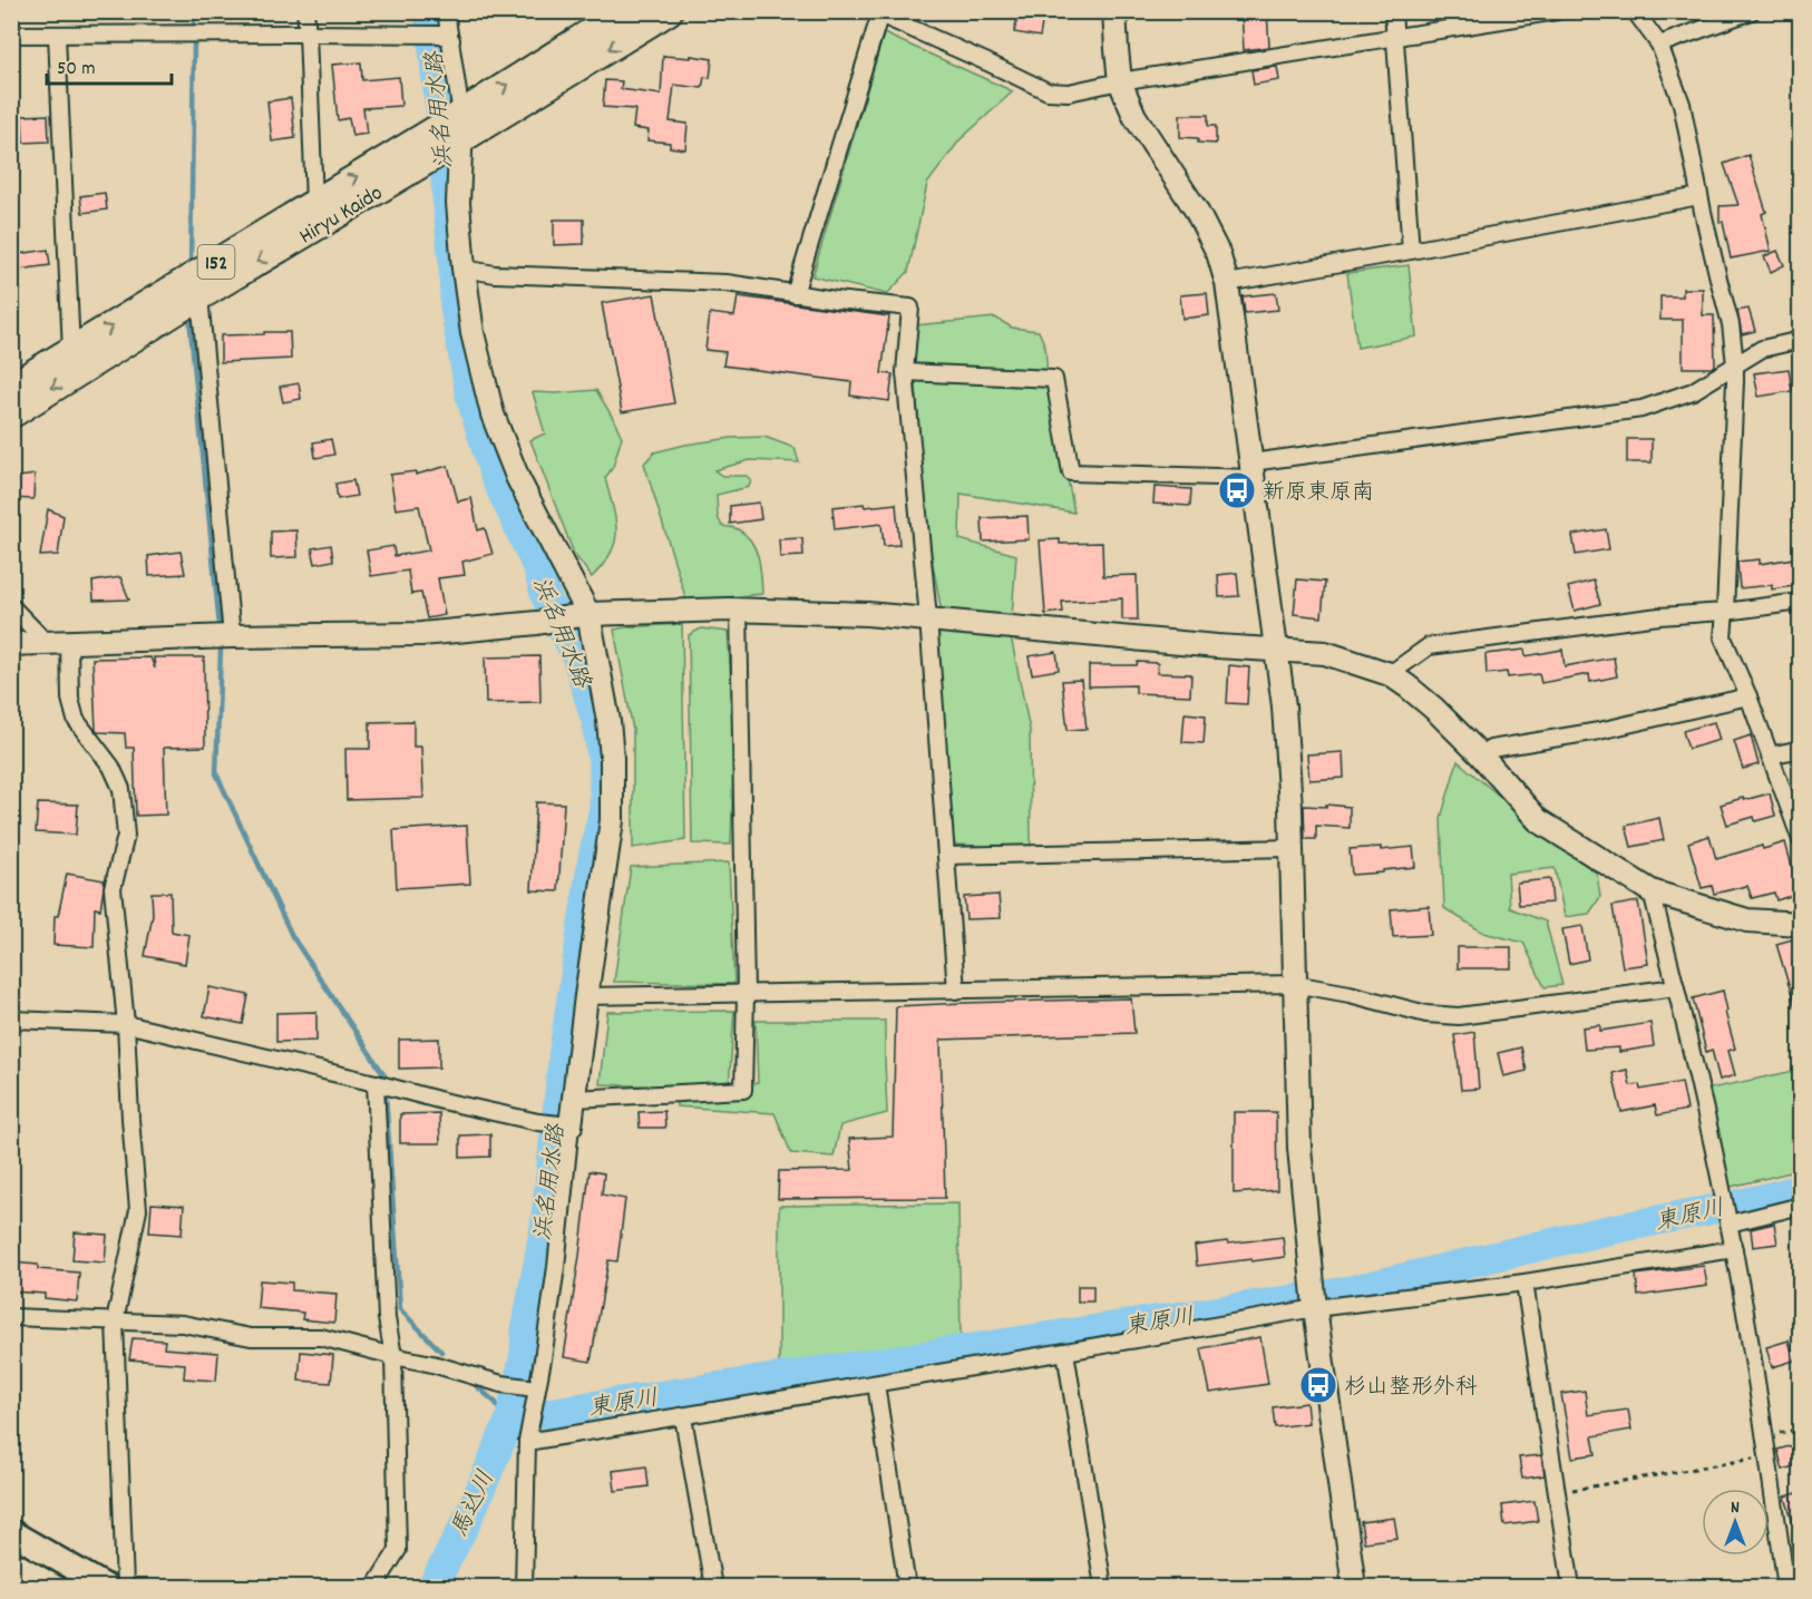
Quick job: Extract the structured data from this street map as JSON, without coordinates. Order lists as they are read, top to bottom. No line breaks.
{"streets":{"highway":["Hiryu Kaido","152"]},"water":["浜名用水路","東原川","馬込川"],"places":{"bus stop":["新原東原南","杉山整形外科"]},"scale_bar":"50 m","north":"top"}
